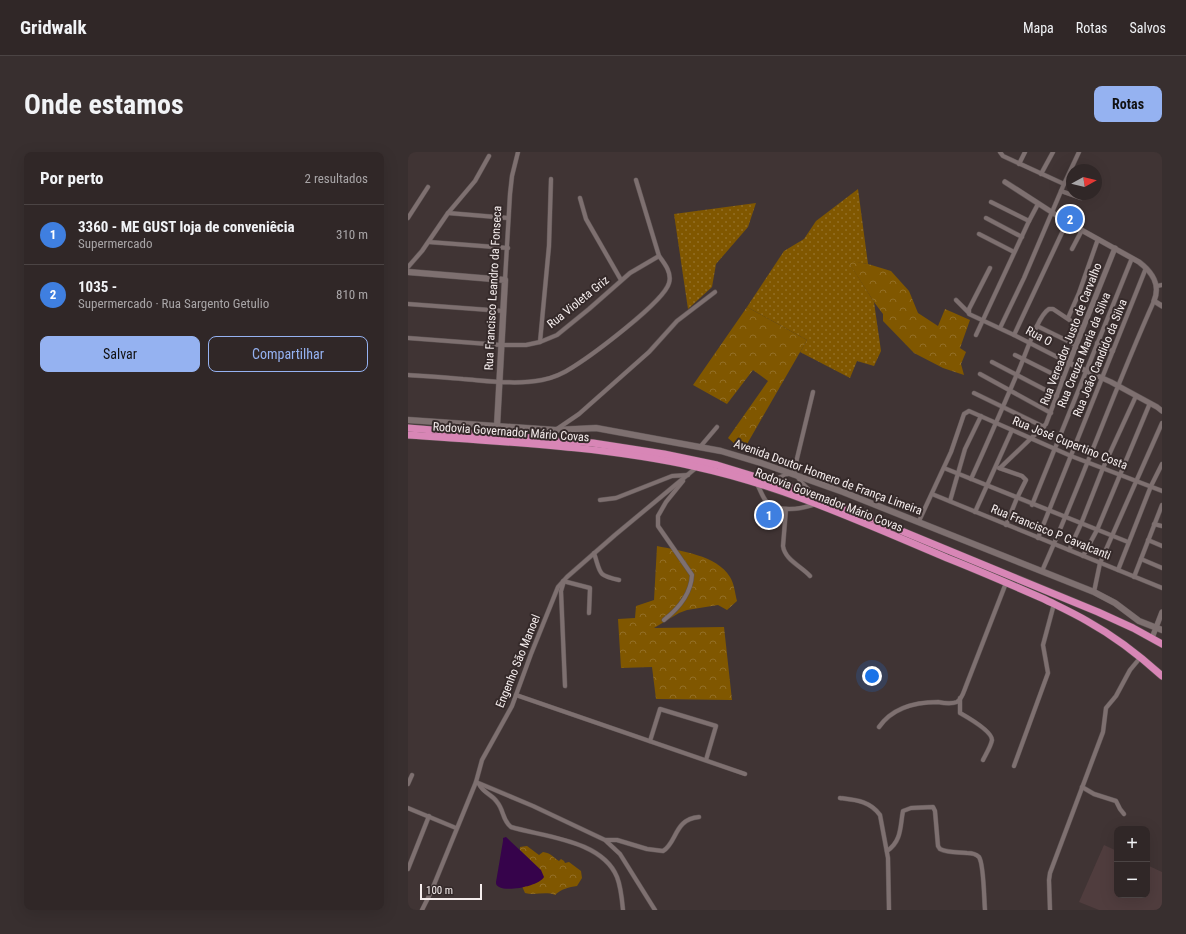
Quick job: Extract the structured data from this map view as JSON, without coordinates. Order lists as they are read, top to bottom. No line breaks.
{"streets":{"highway":["Rodovia Governador Mário Covas"],"main road":["Rua Francisco Leandro da Fonseca","Avenida Doutor Homero de França Limeira"],"street":["Rua Violeta Griz","Rua Vereador Justo de Carvalho","Rua O","Rua Creuza Maria da Silva","Rua João Candido da Silva","Rua José Cupertino Costa","Rua Francisco P Cavalcanti","Engenho São Manoel"]},"crossings":[["Rua Francisco Leandro da Fonseca","Rua Violeta Griz"],["Rua Francisco Leandro da Fonseca","Avenida Doutor Homero de França Limeira"],["Rua Vereador Justo de Carvalho","Rua O"],["Rua O","Rua Creuza Maria da Silva"],["Rua O","Rua João Candido da Silva"],["Rua Creuza Maria da Silva","Rua José Cupertino Costa"],["Rua João Candido da Silva","Rua José Cupertino Costa"],["Rua João Candido da Silva","Rua Francisco P Cavalcanti"],["Rodovia Governador Mário Covas","Engenho São Manoel"]],"scale_bar":"100 m","north":"right","page":{"header":"Gridwalk","nav":["Mapa","Rotas","Salvos"],"buttons":["Rotas",["Salvar","Compartilhar"]],"title":"Onde estamos","heading":["Por perto","2 resultados"],"list":[{"mark":"1","name":"3360 - ME GUST loja de conveniêcia","note":"Supermercado","value":"310 m"},{"mark":"2","name":"1035 -","note":"Supermercado · Rua Sargento Getulio","value":"810 m"}],"pins":["2","1"],"map_buttons":["+","−"],"scale":"100 m"}}
